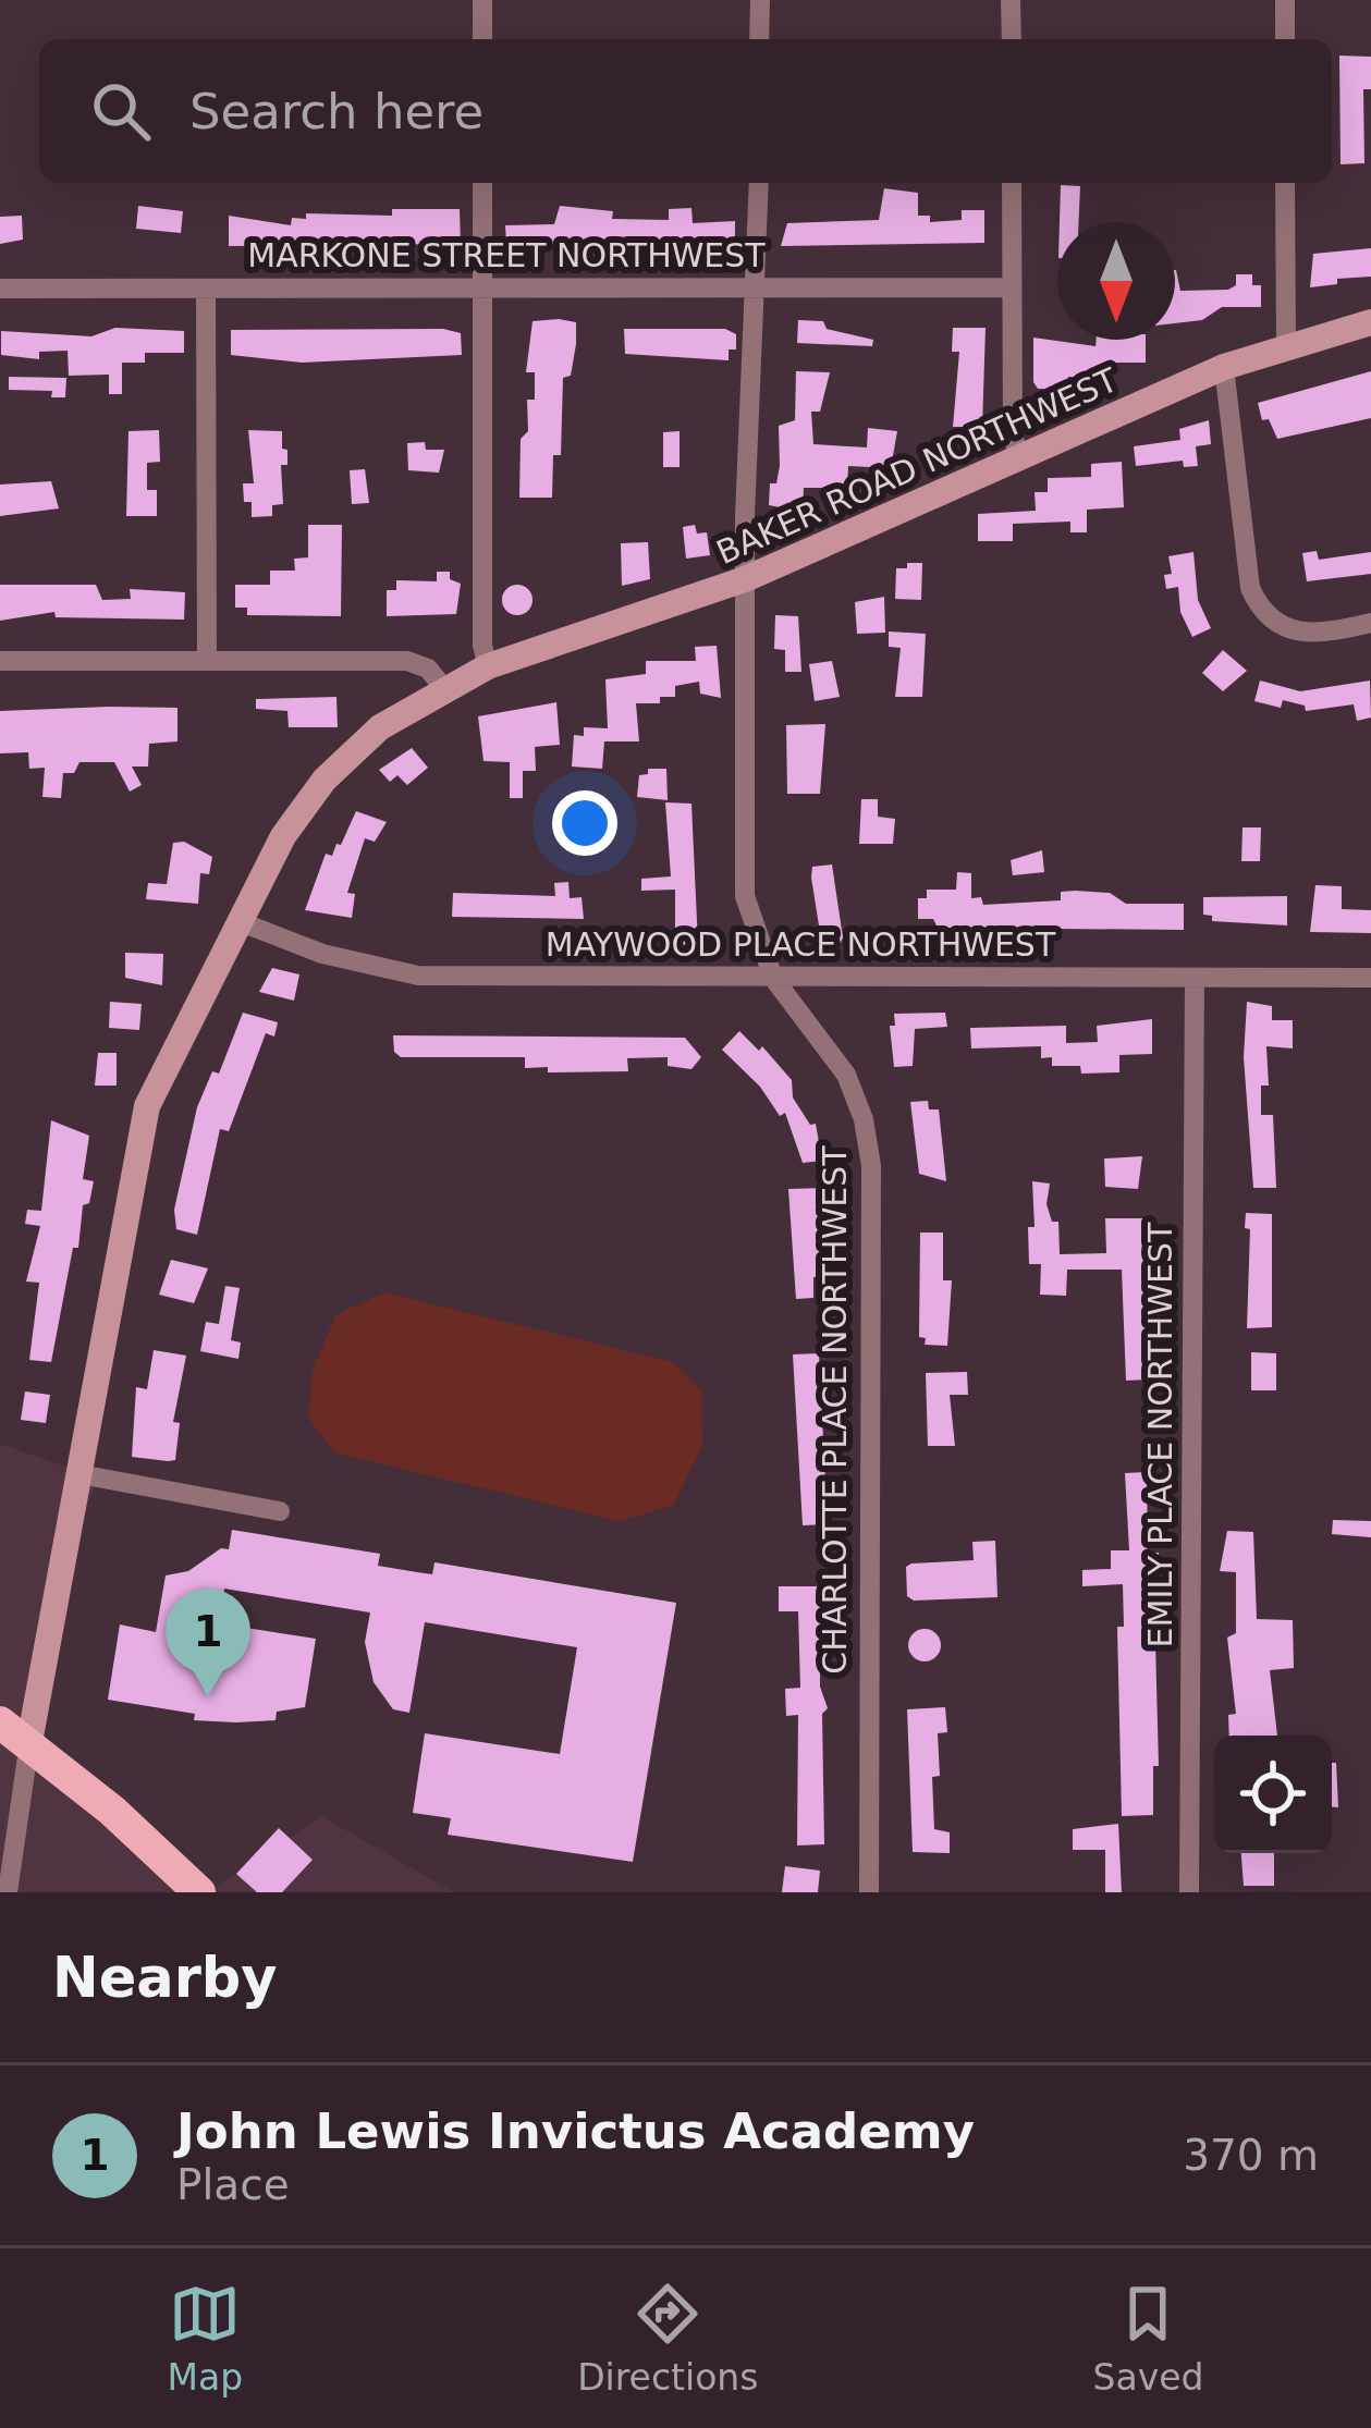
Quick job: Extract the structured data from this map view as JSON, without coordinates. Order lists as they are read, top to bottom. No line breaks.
{"streets":{"street":["MARKONE STREET NORTHWEST","BAKER ROAD NORTHWEST","MAYWOOD PLACE NORTHWEST","CHARLOTTE PLACE NORTHWEST","EMILY PLACE NORTHWEST"]},"crossings":[["MARKONE STREET NORTHWEST","CHARLOTTE PLACE NORTHWEST"],["BAKER ROAD NORTHWEST","MAYWOOD PLACE NORTHWEST"],["BAKER ROAD NORTHWEST","CHARLOTTE PLACE NORTHWEST"],["MAYWOOD PLACE NORTHWEST","CHARLOTTE PLACE NORTHWEST"],["MAYWOOD PLACE NORTHWEST","EMILY PLACE NORTHWEST"]],"north":"bottom","page":{"search":"Search here","pins":"1","heading":"Nearby","list":[{"mark":"1","name":"John Lewis Invictus Academy","note":"Place","value":"370 m"}],"nav":["Map","Directions","Saved"]}}
